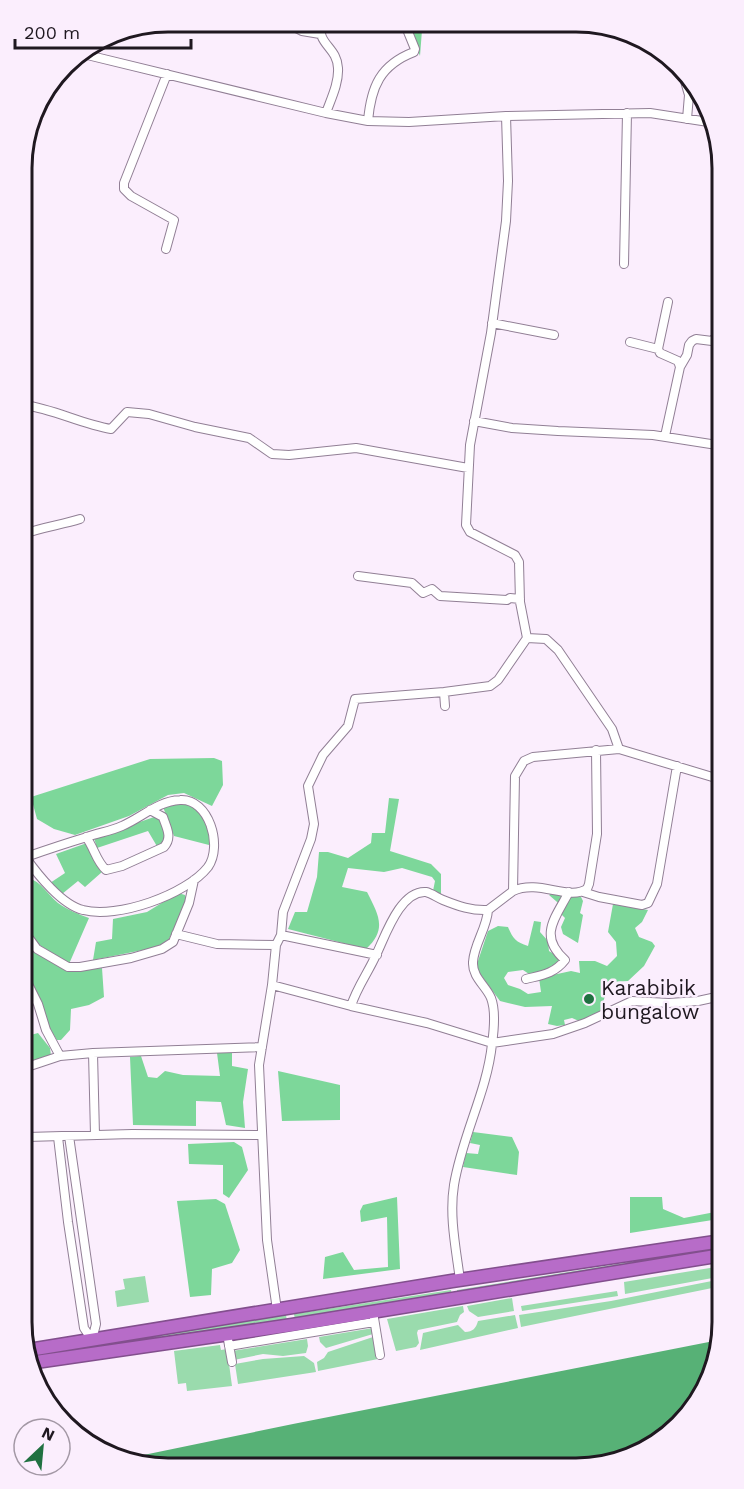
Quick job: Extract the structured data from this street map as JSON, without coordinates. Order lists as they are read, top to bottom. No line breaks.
{"places":["Karabibik bungalow"],"scale_bar":"200 m","north":"top right"}
